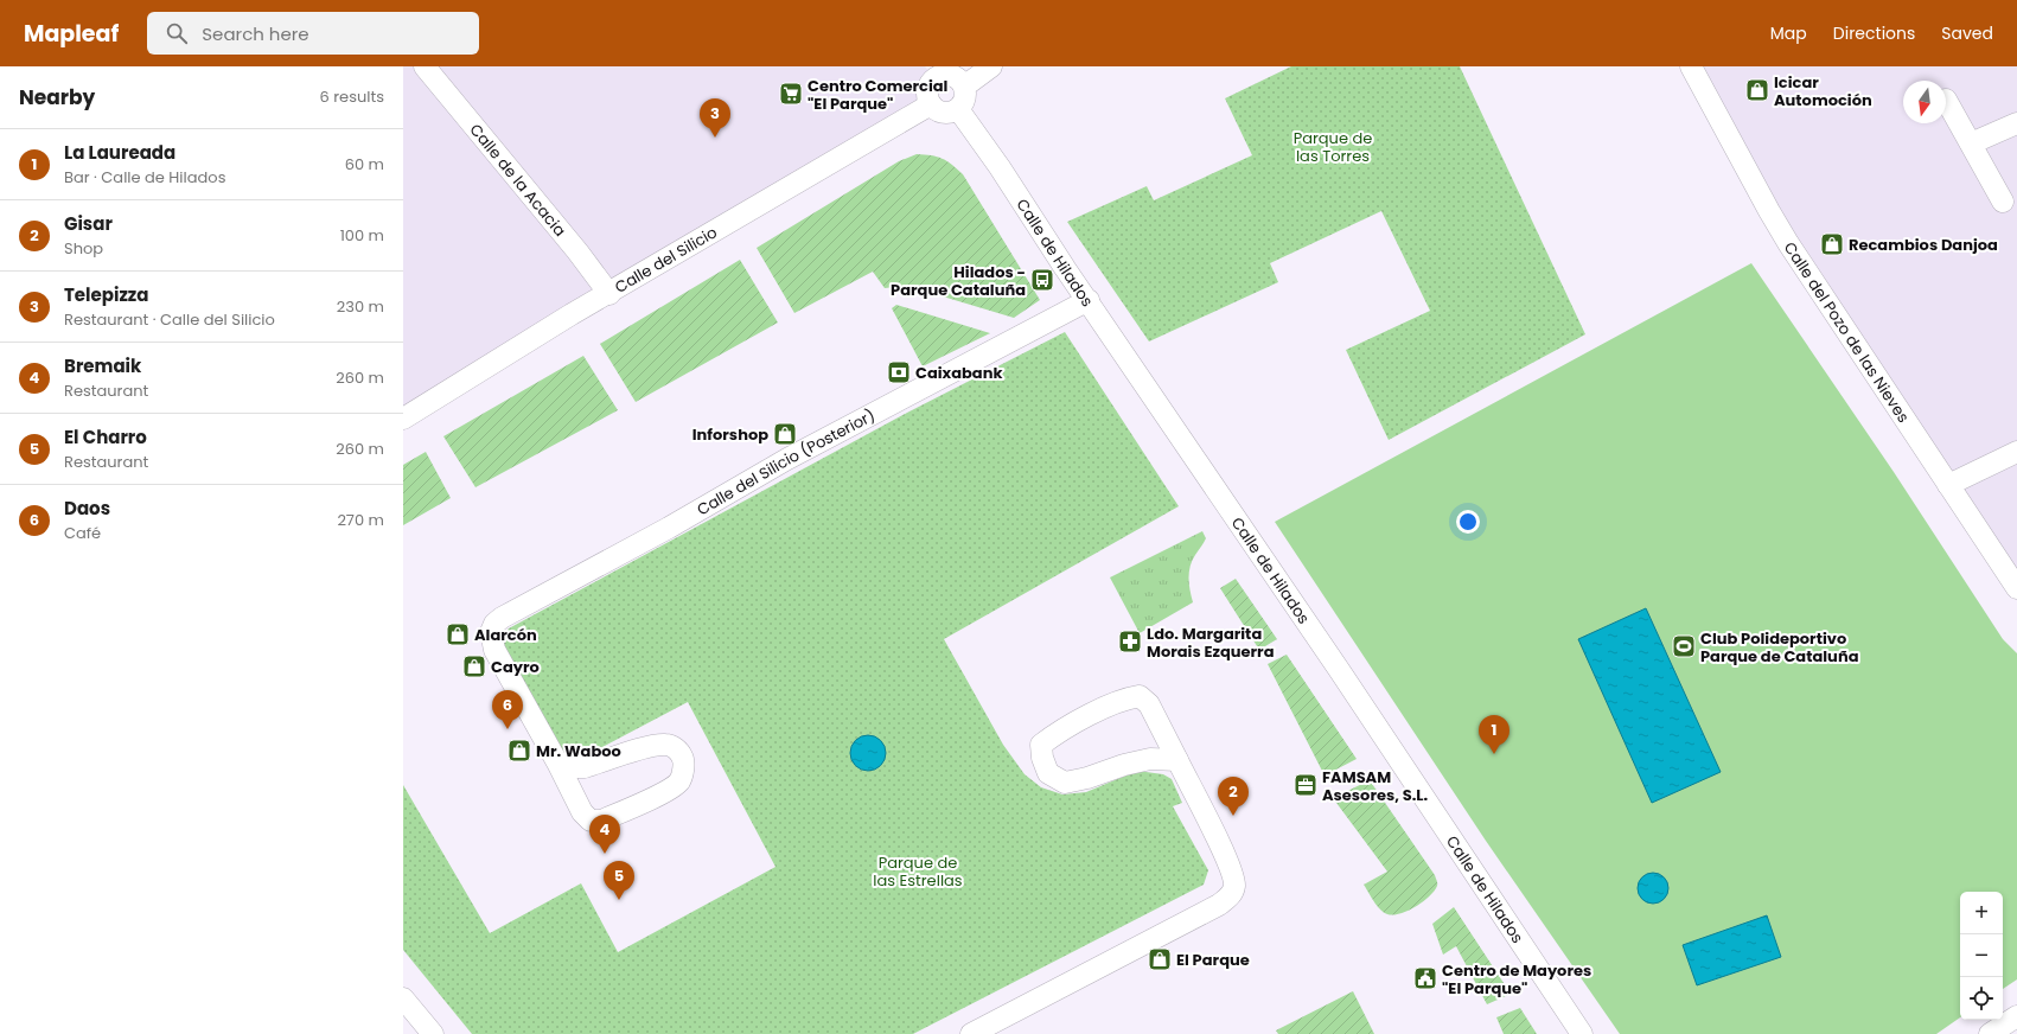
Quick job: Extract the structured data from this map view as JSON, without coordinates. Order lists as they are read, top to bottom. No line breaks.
{"streets":{"street":["Calle de la Acacia","Calle de Hilados","Calle del Silicio","Calle del Pozo de las Nieves","Calle del Silicio (Posterior)"]},"crossings":[["Calle de la Acacia","Calle del Silicio"],["Calle de Hilados","Calle del Silicio"],["Calle de Hilados","Calle del Silicio (Posterior)"]],"parks":["Parque de las Torres","Parque de las Estrellas"],"places":{"shop":["Icicar Automoción","Recambios Danjoa","Inforshop","Alarcón","Cayro","Mr. Waboo","El Parque"],"supermarket":["Centro Comercial \"El Parque\""],"bus stop":["Hilados - Parque Cataluña"],"bank":["Caixabank"],"pharmacy":["Ldo. Margarita Morais Ezquerra"],"sports":["Club Polideportivo Parque de Cataluña"],"office":["FAMSAM Asesores, S.L."],"public building":["Centro de Mayores \"El Parque\""]},"north":"bottom","page":{"header":"Mapleaf","search":"Search here","nav":["Map","Directions","Saved"],"heading":["Nearby","6 results"],"pins":["3","6","1","2","4","5"],"list":[{"mark":"1","name":"La Laureada","note":"Bar · Calle de Hilados","value":"60 m"},{"mark":"2","name":"Gisar","note":"Shop","value":"100 m"},{"mark":"3","name":"Telepizza","note":"Restaurant · Calle del Silicio","value":"230 m"},{"mark":"4","name":"Bremaik","note":"Restaurant","value":"260 m"},{"mark":"5","name":"El Charro","note":"Restaurant","value":"260 m"},{"mark":"6","name":"Daos","note":"Café","value":"270 m"}],"map_buttons":["+","−"]}}
